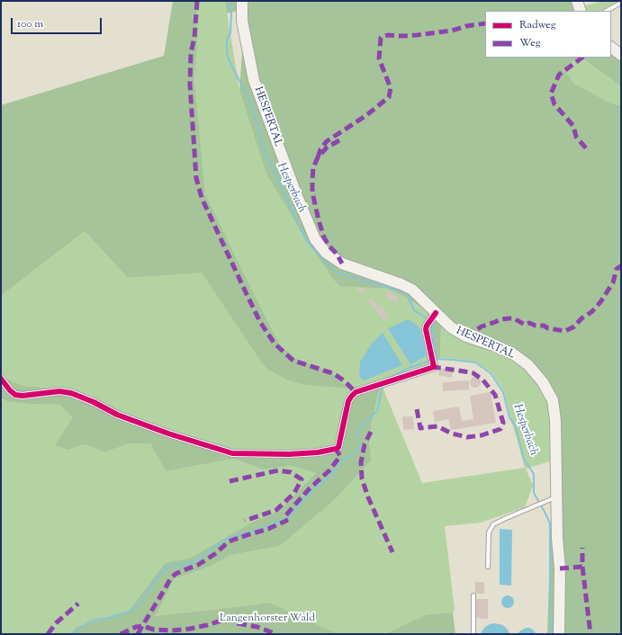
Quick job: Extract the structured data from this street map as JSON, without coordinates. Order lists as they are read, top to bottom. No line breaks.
{"streets":{"main road":["HESPERTAL"]},"water":["Hesperbach"],"parks":["Langenhorster Wald"],"legend":["Radweg","Weg"],"scale_bar":"100 m"}
